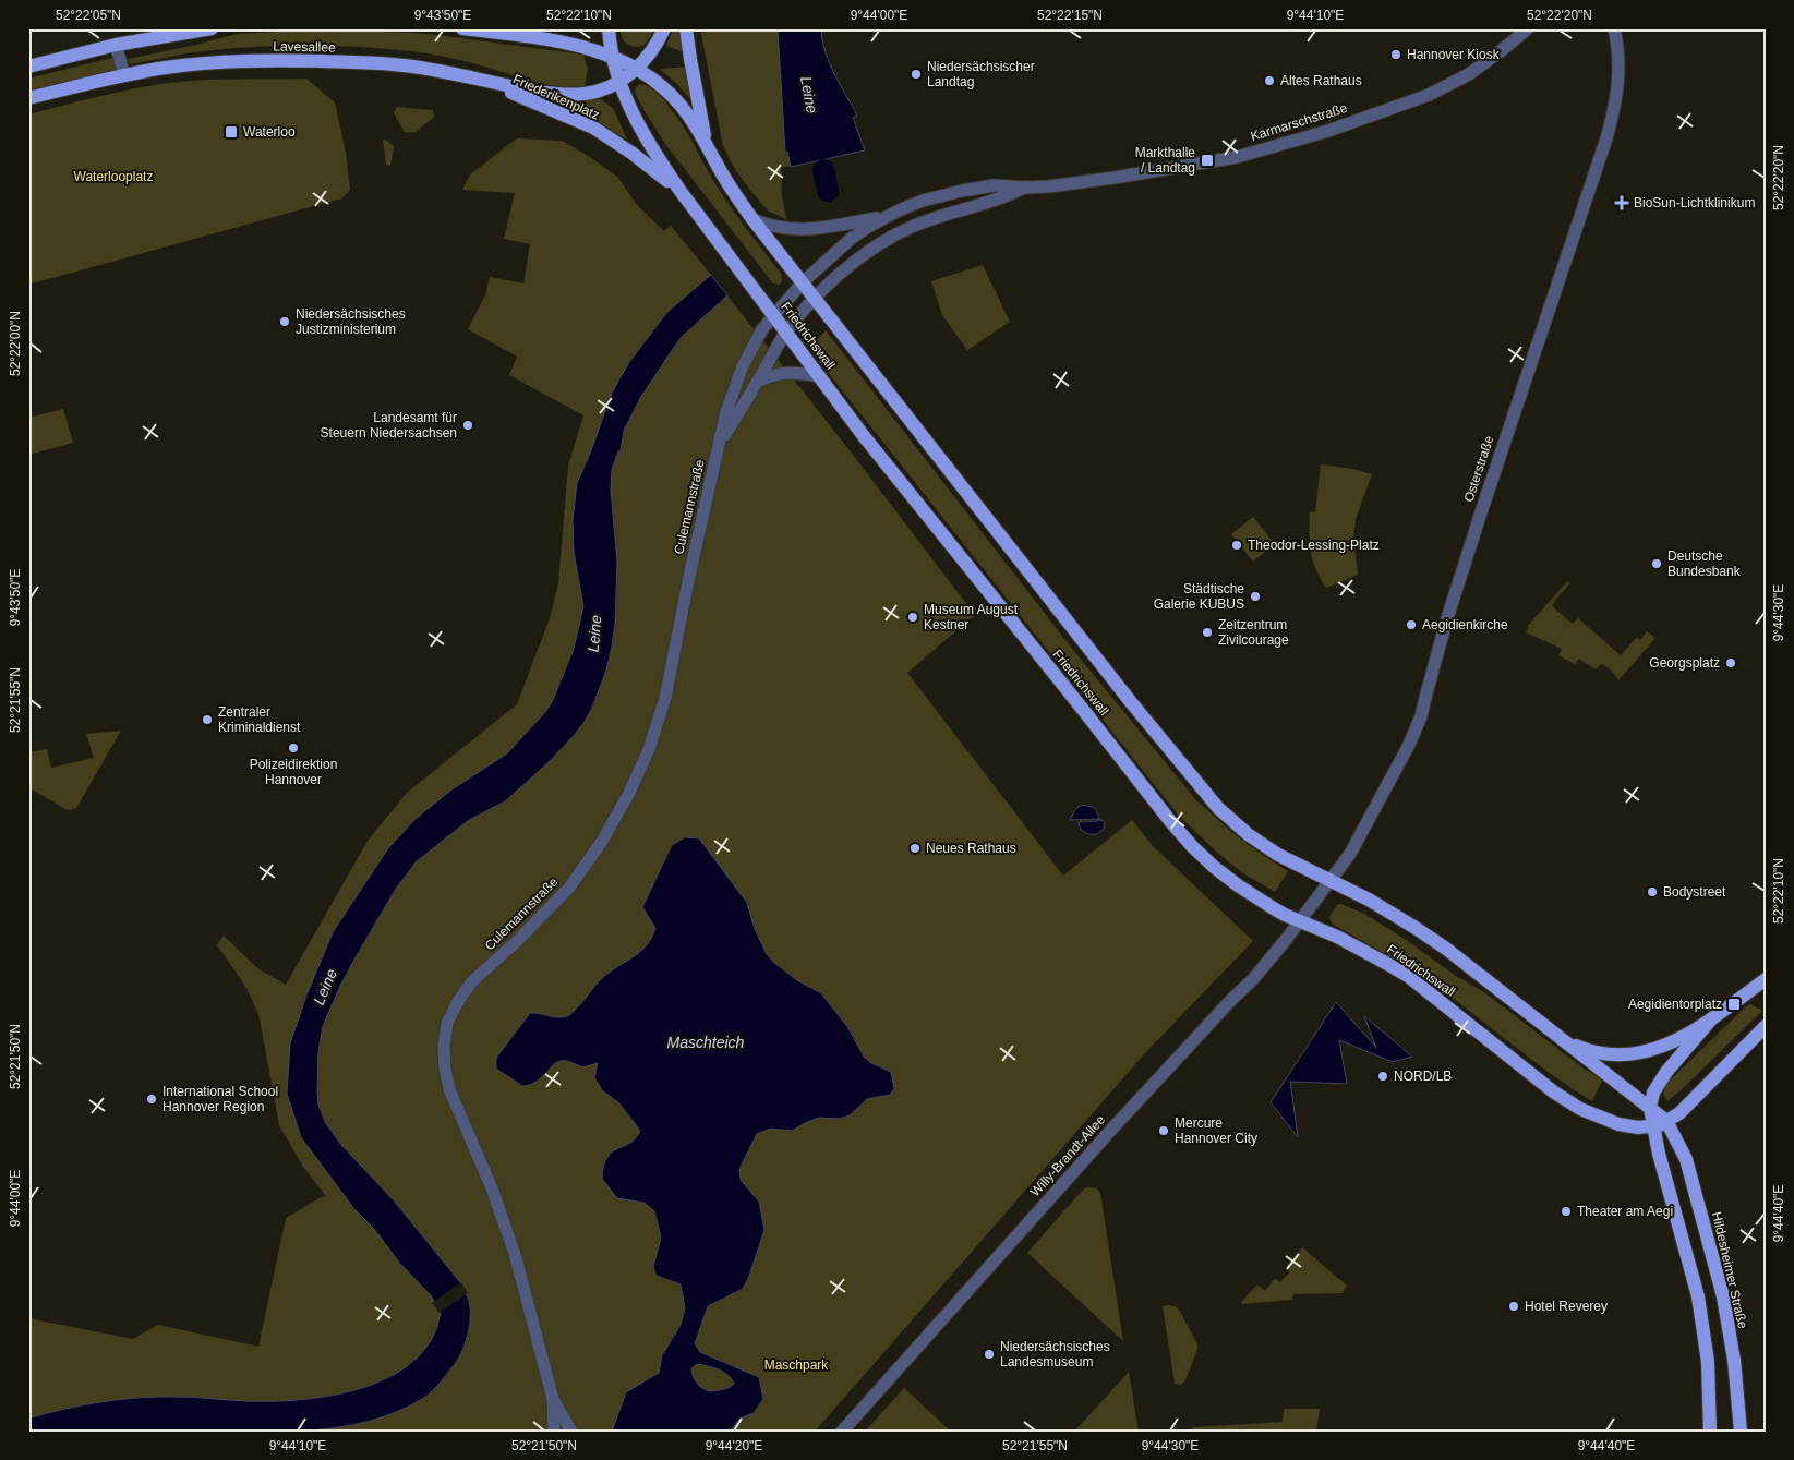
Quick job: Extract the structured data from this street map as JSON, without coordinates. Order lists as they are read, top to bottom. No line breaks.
{"streets":{"main road":["Lavesallee","Friederikenplatz","Friedrichswall","Hildesheimer Straße"],"street":["Karmarschstraße","Osterstraße","Culemannstraße","Willy-Brandt-Allee"]},"crossings":[["Lavesallee","Friederikenplatz"],["Friederikenplatz","Friedrichswall"],["Karmarschstraße","Friedrichswall"],["Karmarschstraße","Culemannstraße"],["Friedrichswall","Osterstraße"],["Friedrichswall","Culemannstraße"],["Friedrichswall","Willy-Brandt-Allee"],["Osterstraße","Willy-Brandt-Allee"]],"water":["Leine","Maschteich"],"parks":["Waterlooplatz","Maschpark"],"places":{"other":["Hannover Kiosk","Niedersächsischer Landtag","Altes Rathaus","Niedersächsisches Justizministerium","Landesamt für Steuern Niedersachsen","Theodor-Lessing-Platz","Deutsche Bundesbank","Städtische Galerie KUBUS","Museum August Kestner","Aegidienkirche","Zeitzentrum Zivilcourage","Georgsplatz","Zentraler Kriminaldienst","Polizeidirektion Hannover","Neues Rathaus","Bodystreet","NORD/LB","International School Hannover Region","Mercure Hannover City","Theater am Aegi","Hotel Reverey","Niedersächsisches Landesmuseum"],"transit":["Waterloo","Markthalle / Landtag","Aegidientorplatz"],"health":["BioSun-Lichtklinikum"]},"coordinates":["52°22'05\"N","9°43'50\"E","52°22'10\"N","9°44'00\"E","52°22'15\"N","9°44'10\"E","52°22'20\"N","52°22'00\"N","9°44'30\"E","52°21'55\"N","52°21'50\"N","9°44'40\"E","9°44'20\"E"]}
